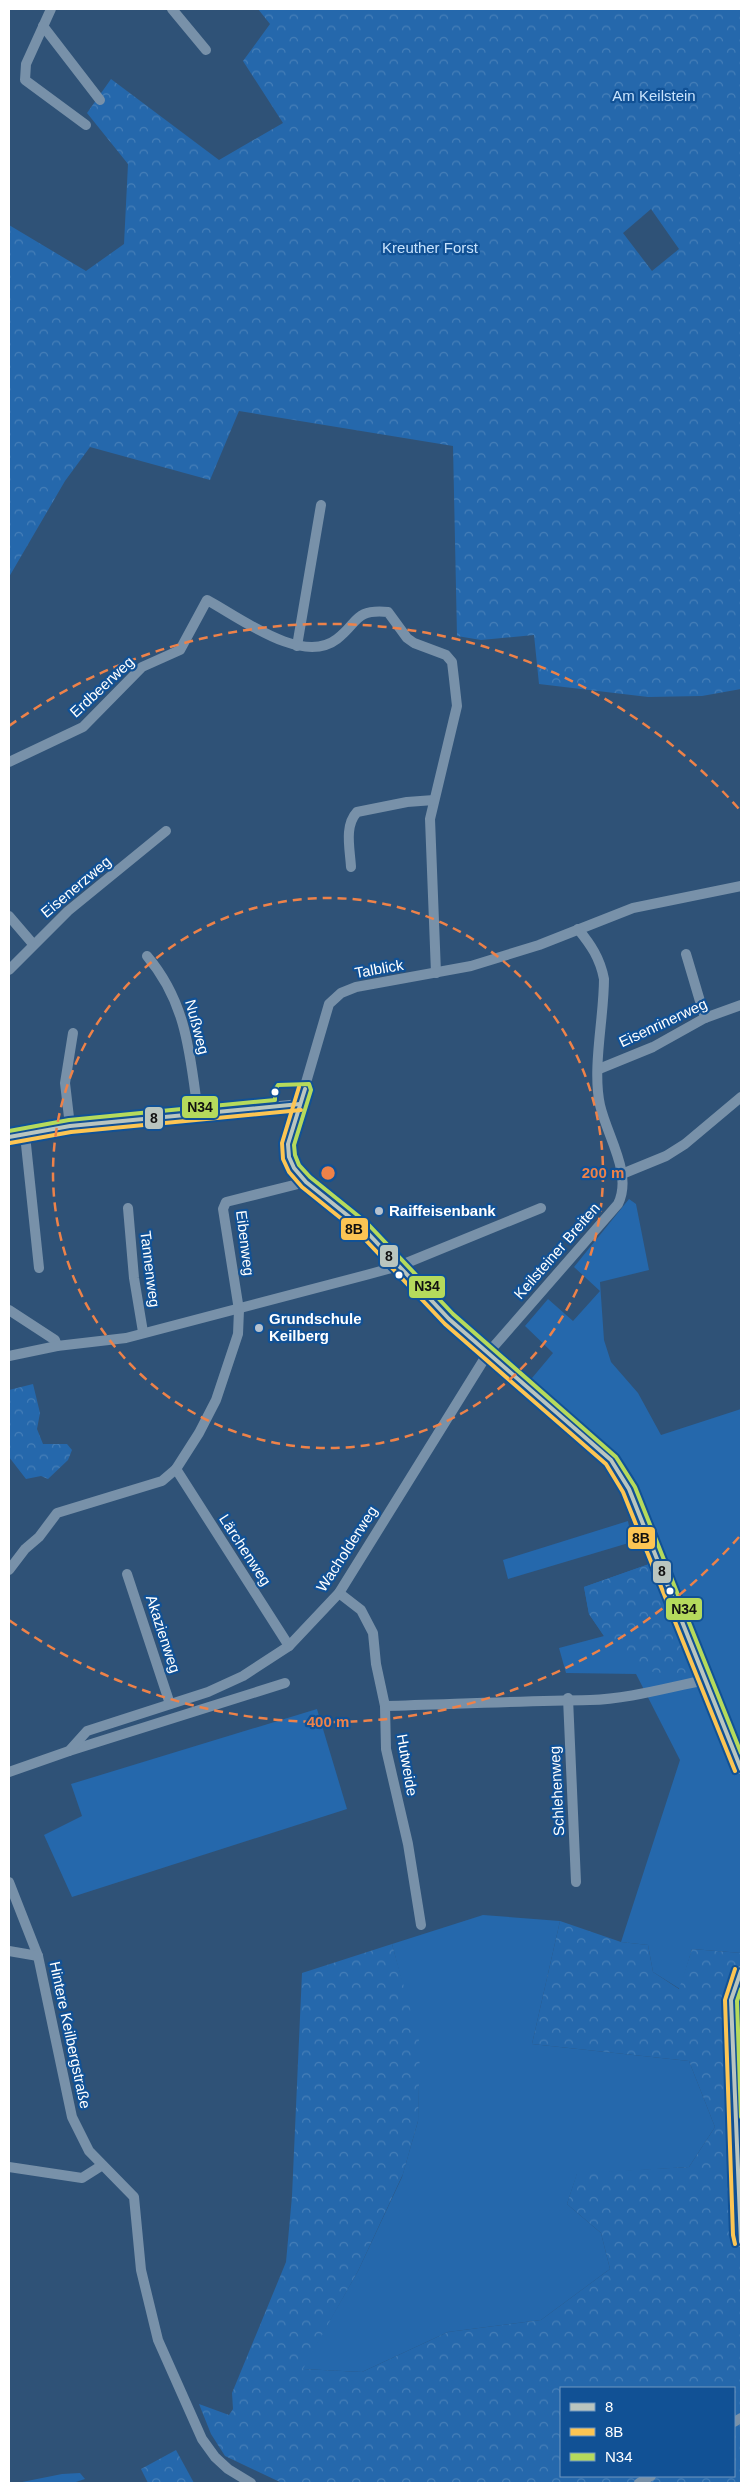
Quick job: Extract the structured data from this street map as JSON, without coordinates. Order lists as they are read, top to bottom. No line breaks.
{"streets":{"street":["Erdbeerweg","Eisenerzweg","Talblick","Eisenrinerweg","Nußweg","Eibenweg","Keilsteiner Breiten","Tannenweg","Wacholderweg","Lärchenweg","Akazienweg","Hutweide","Schlehenweg","Hintere Keilbergstraße"]},"crossings":[["Talblick","Eibenweg"],["Talblick","Keilsteiner Breiten"],["Talblick","Wacholderweg"],["Eisenrinerweg","Keilsteiner Breiten"],["Keilsteiner Breiten","Wacholderweg"],["Wacholderweg","Lärchenweg"],["Wacholderweg","Akazienweg"],["Wacholderweg","Hutweide"]],"parks":["Am Keilstein","Kreuther Forst"],"places":["Raiffeisenbank","Grundschule Keilberg"],"lines":["transit line N34","transit line 8B","transit line 8"],"legend":["8","8B","N34"],"rings":["200 m","400 m"]}
